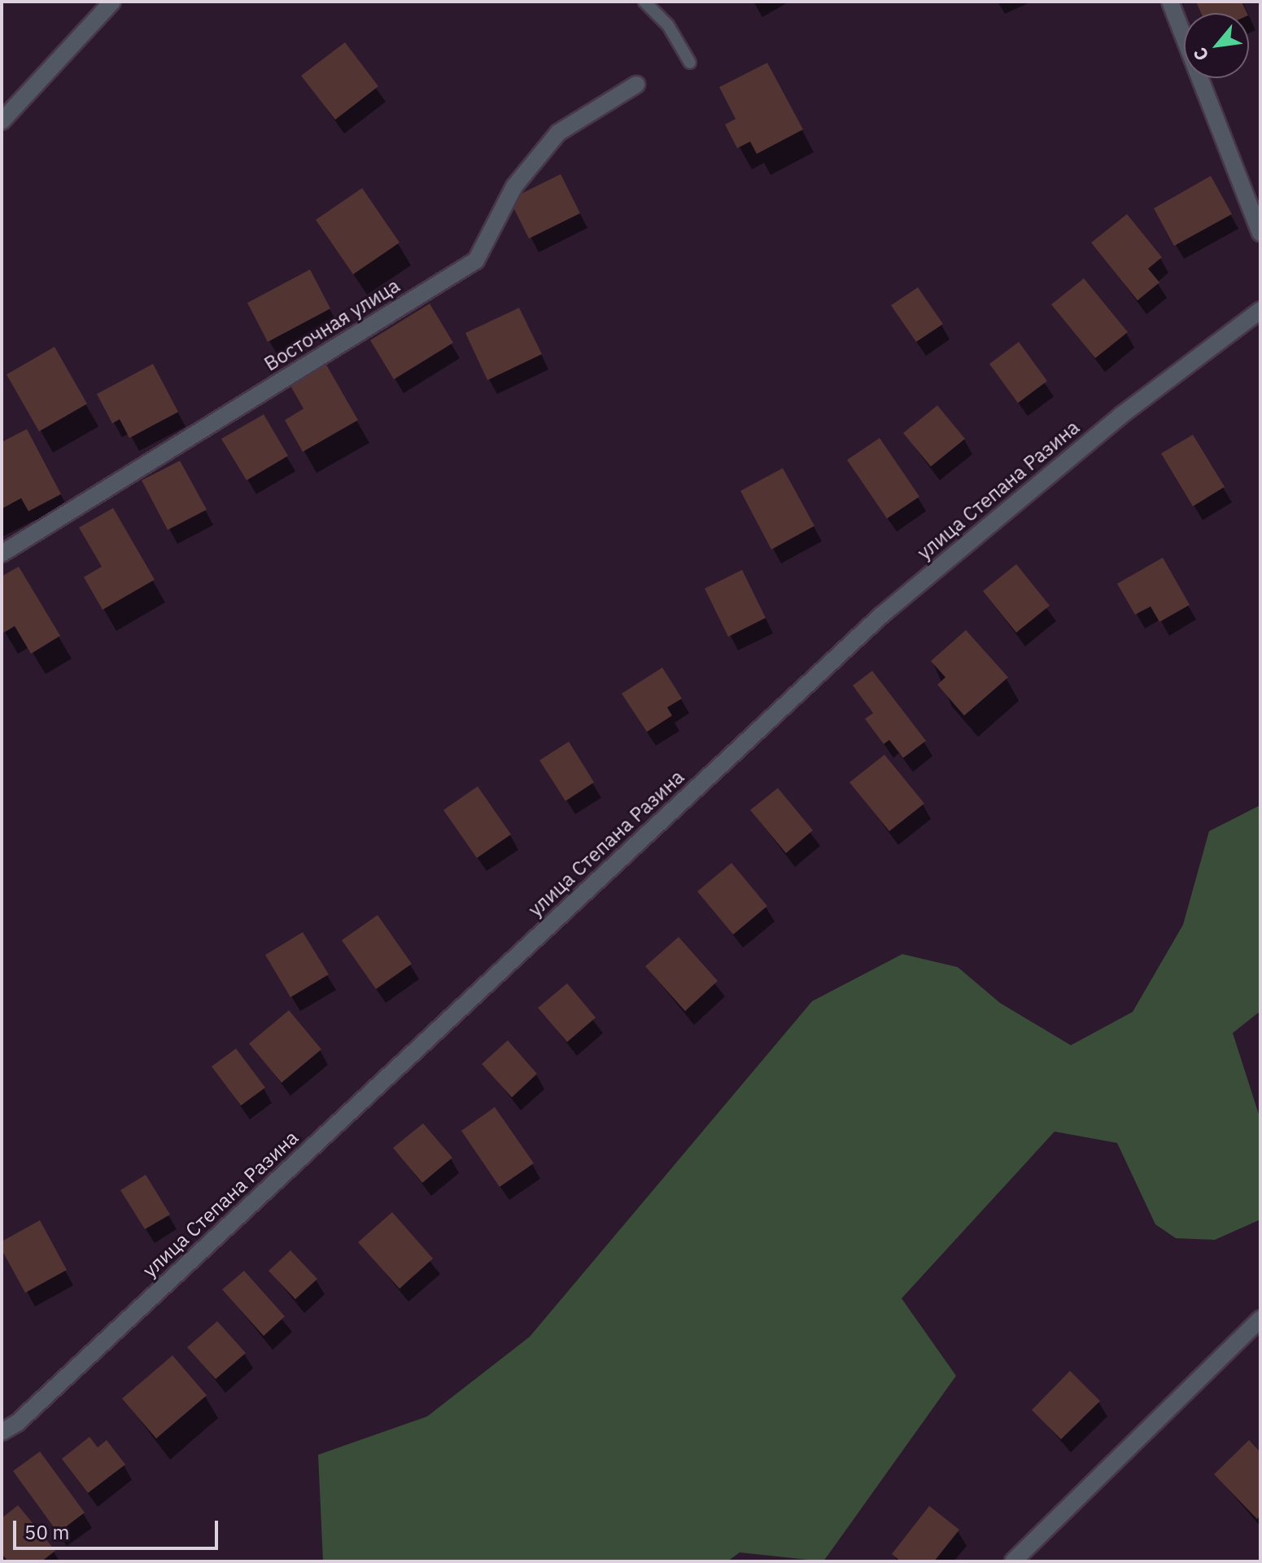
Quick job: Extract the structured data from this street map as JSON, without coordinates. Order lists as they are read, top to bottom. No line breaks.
{"streets":{"street":["Восточная улица","улица Степана Разина"]},"scale_bar":"50 m","north":"bottom left"}
